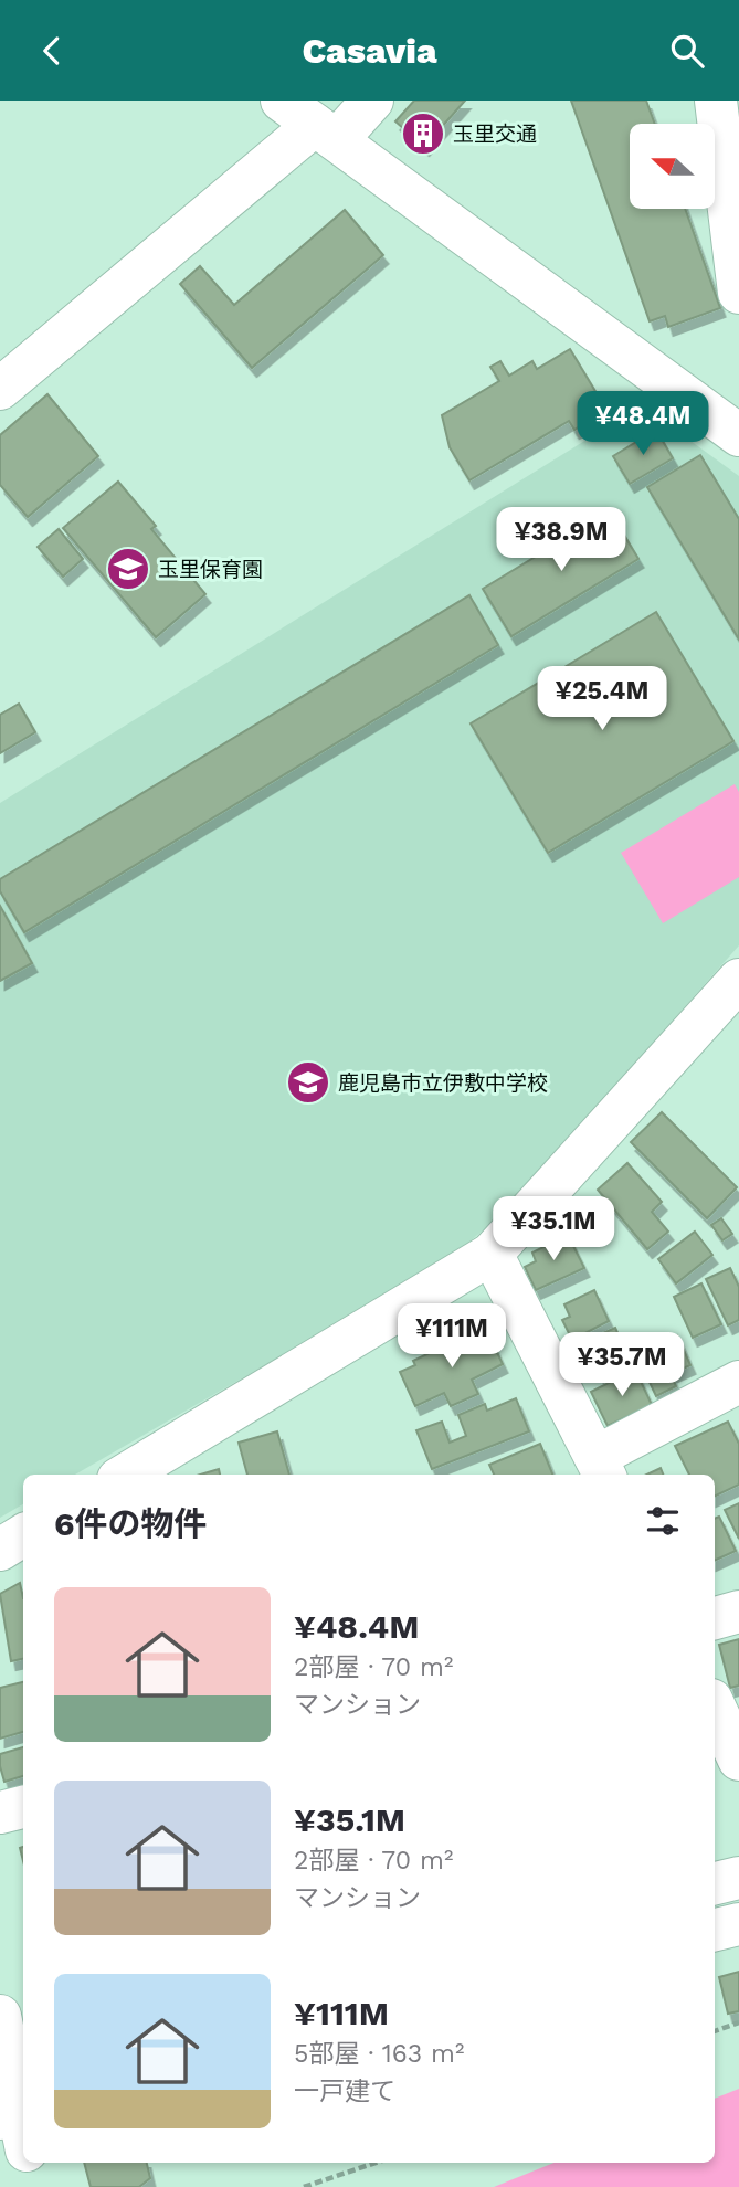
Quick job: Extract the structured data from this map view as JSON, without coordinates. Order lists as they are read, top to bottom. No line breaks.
{"places":{"building":["玉里交通"],"school or university":["玉里保育園","鹿児島市立伊敷中学校"]},"north":"left","page":{"header":"Casavia","price":["¥48.4M","¥38.9M","¥25.4M","¥35.1M","¥111M","¥35.7M"],"heading":"6件の物件","list":[{"name":"¥48.4M","note":"2部屋 · 70 m² · マンション"},{"name":"¥35.1M","note":"2部屋 · 70 m² · マンション"},{"name":"¥111M","note":"5部屋 · 163 m² · 一戸建て"}]}}
